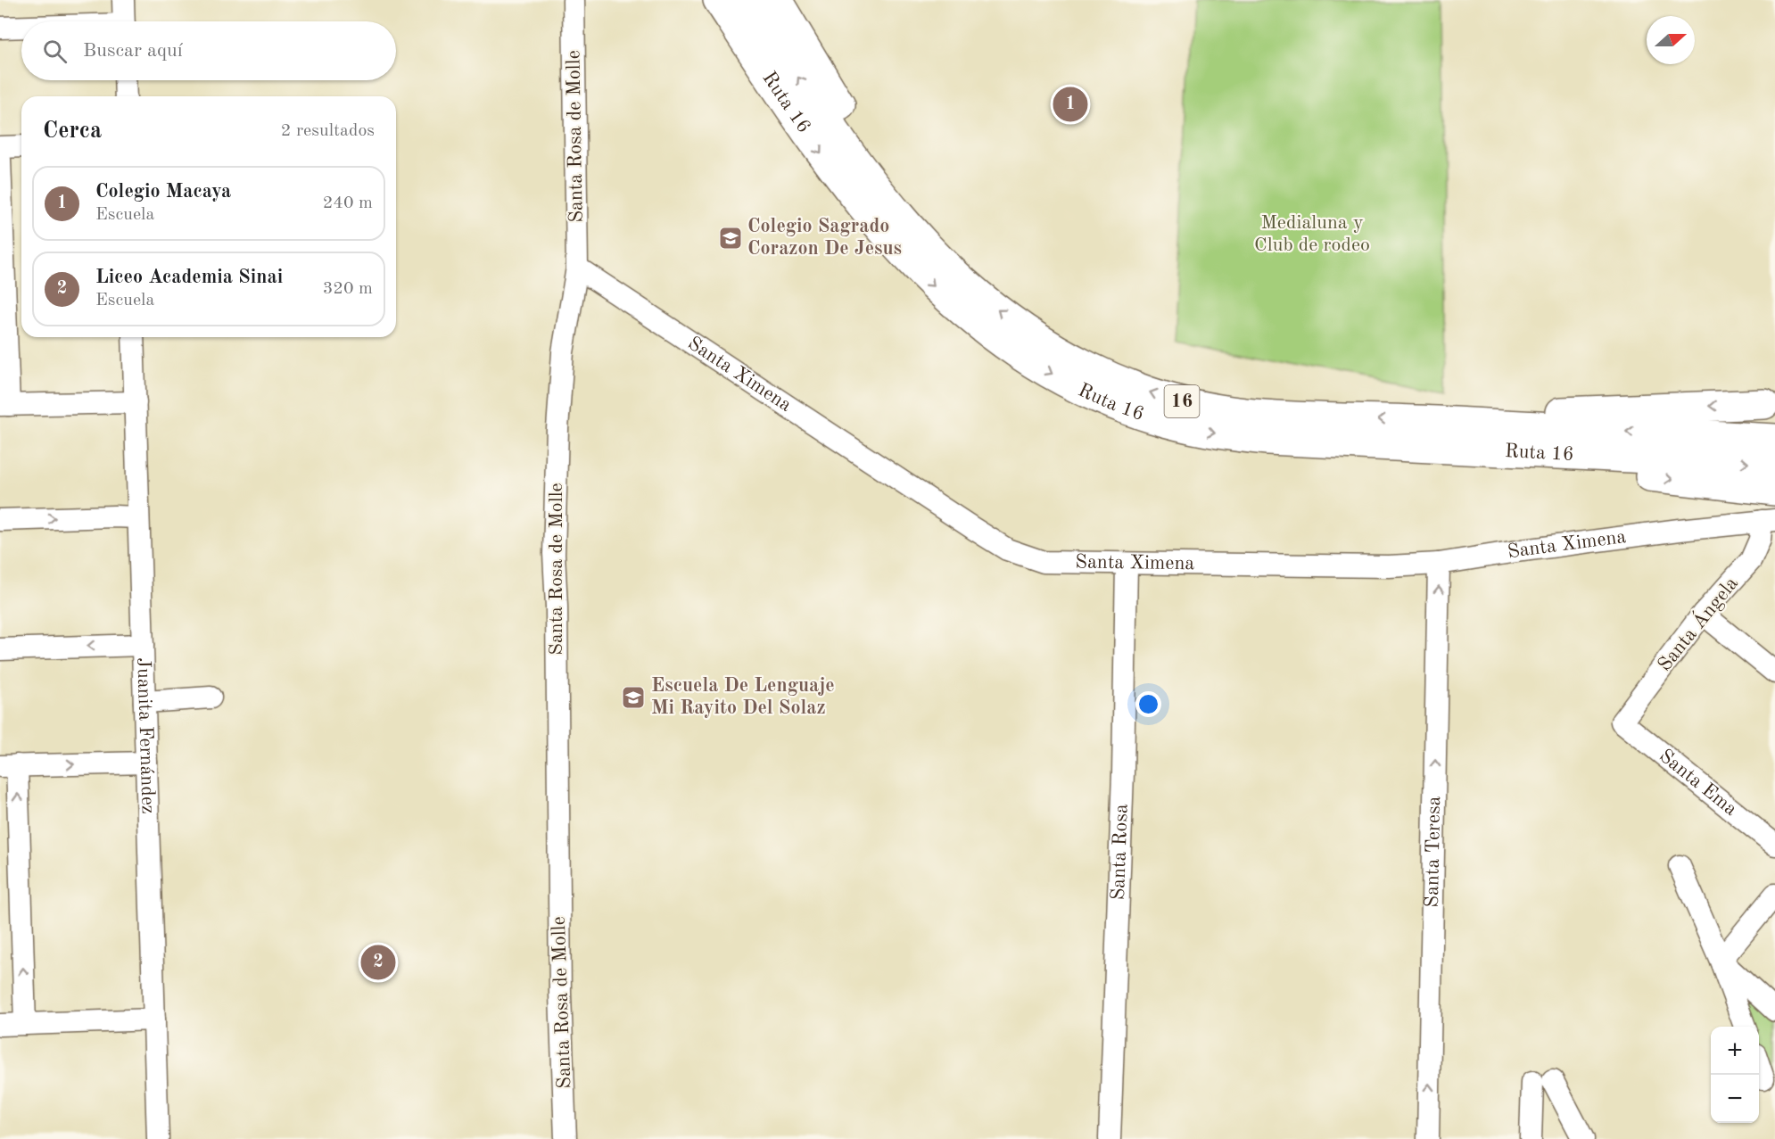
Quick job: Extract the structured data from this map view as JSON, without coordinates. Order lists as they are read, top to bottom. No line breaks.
{"streets":{"highway":["Ruta 16","16"],"street":["Santa Rosa de Molle","Santa Ximena","Santa Ángela","Juanita Fernández","Santa Ema","Santa Teresa","Santa Rosa"]},"crossings":[["Santa Rosa de Molle","Santa Ximena"],["Santa Ximena","Santa Ángela"],["Santa Ximena","Santa Teresa"],["Santa Ximena","Santa Rosa"],["Santa Ángela","Santa Ema"]],"one_way":["Santa Teresa"],"parks":["Medialuna y Club de rodeo"],"places":{"school or university":["Colegio Sagrado Corazon De Jesus","Escuela De Lenguaje Mi Rayito Del Solaz"]},"north":"right","page":{"search":"Buscar aquí","pins":["1","2"],"heading":["Cerca","2 resultados"],"list":[{"mark":"1","name":"Colegio Macaya","note":"Escuela","value":"240 m"},{"mark":"2","name":"Liceo Academia Sinai","note":"Escuela","value":"320 m"}],"map_buttons":["+","−"]}}
